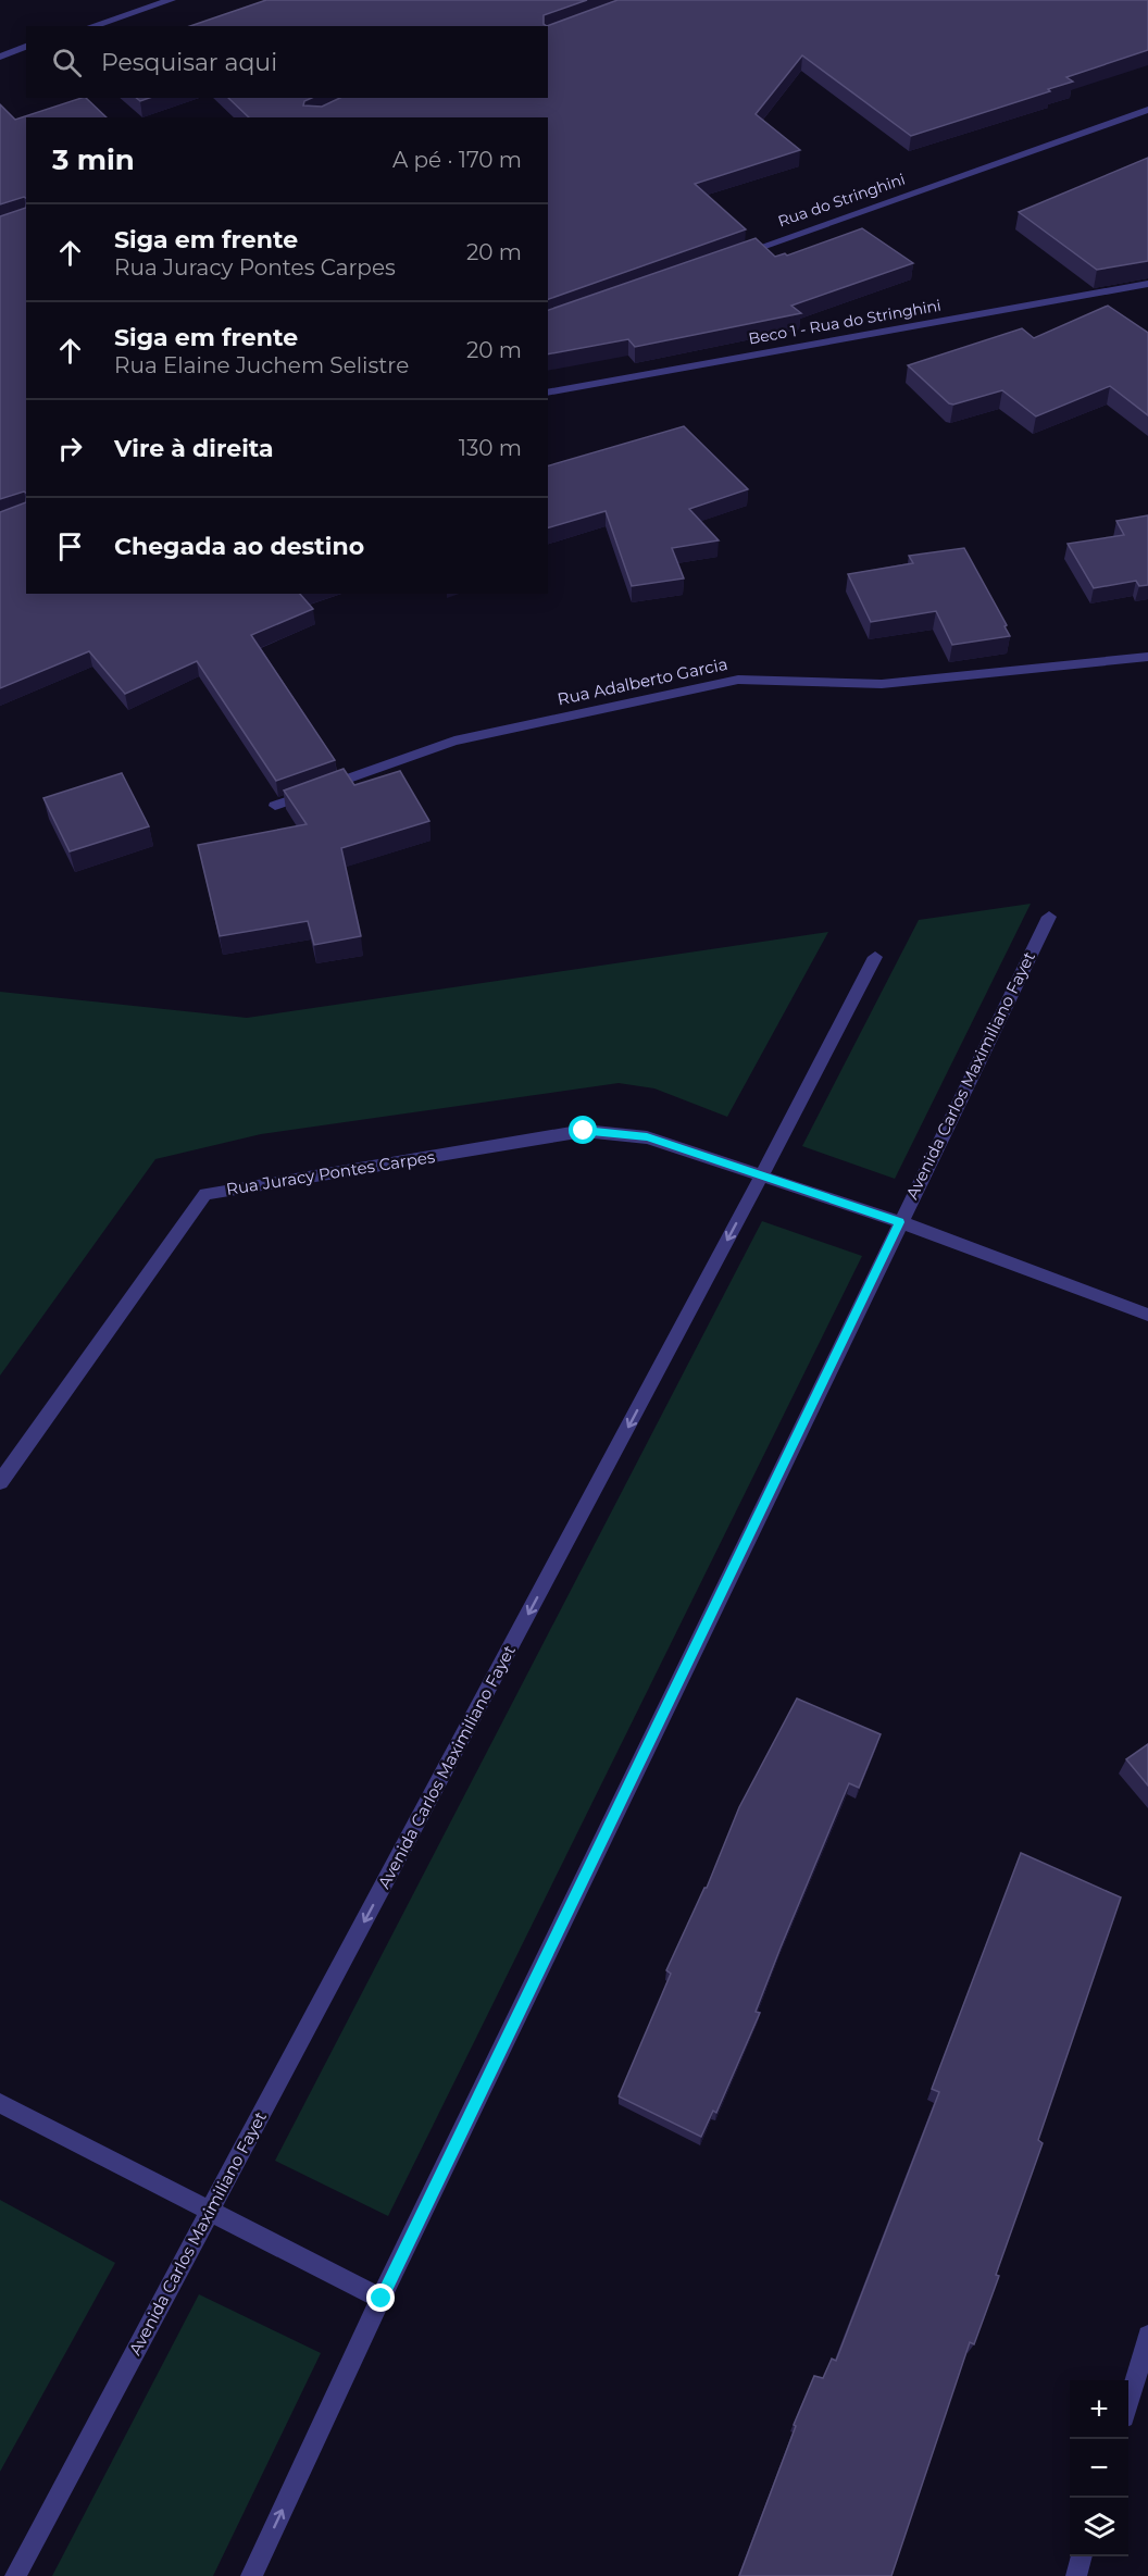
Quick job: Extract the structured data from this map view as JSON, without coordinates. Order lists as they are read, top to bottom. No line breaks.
{"streets":{"street":["Rua do Stringhini","Beco 1 - Rua do Stringhini","Rua Adalberto Garcia","Avenida Carlos Maximiliano Fayet","Rua Juracy Pontes Carpes"]},"crossings":[["Avenida Carlos Maximiliano Fayet","Rua Juracy Pontes Carpes"]],"page":{"search":"Pesquisar aqui","heading":["3 min","A pé · 170 m"],"list":[["Siga em frente","Rua Juracy Pontes Carpes","20 m"],["Siga em frente","Rua Elaine Juchem Selistre","20 m"],["Vire à direita","130 m"],"Chegada ao destino"],"map_buttons":["+","−"]}}
